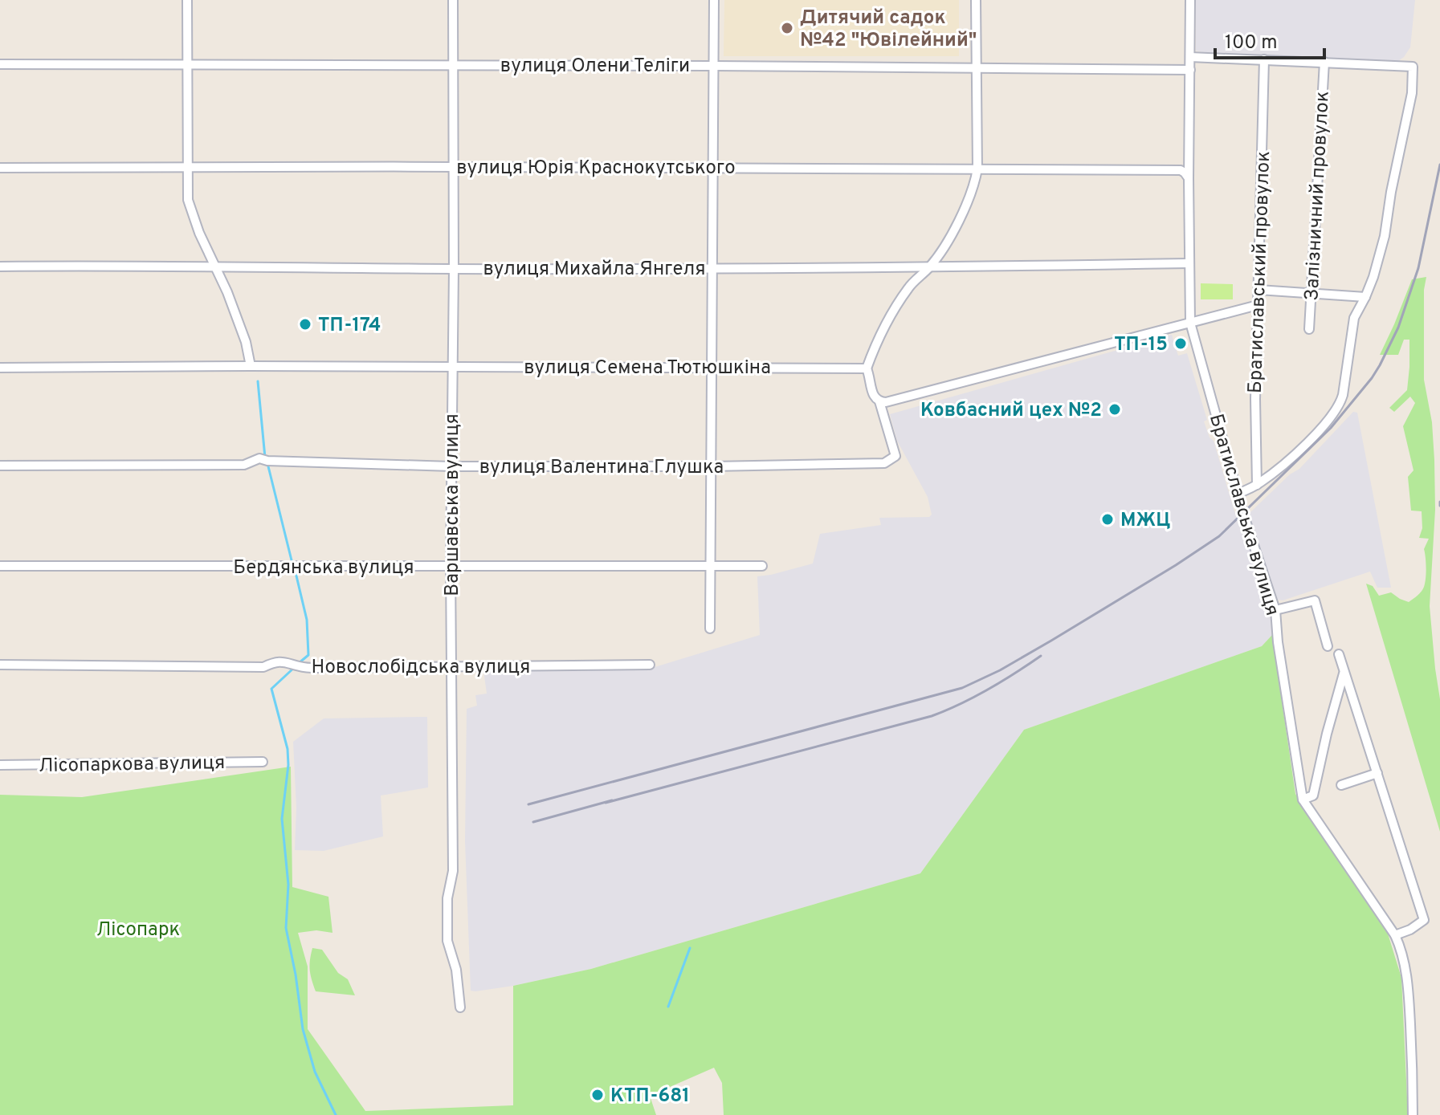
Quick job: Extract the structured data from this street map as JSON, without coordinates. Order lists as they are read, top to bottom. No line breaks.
{"streets":{"street":["вулиця Олени Теліги","вулиця Юрія Краснокутського","Залізничний провулок","вулиця Михайла Янгеля","Братиславський провулок","вулиця Семена Тютюшкіна","вулиця Валентина Глушка","Варшавська вулиця","Братиславська вулиця","Бердянська вулиця","Новослобідська вулиця","Лісопаркова вулиця"]},"crossings":[["вулиця Олени Теліги","Варшавська вулиця"],["вулиця Олени Теліги","Братиславська вулиця"],["вулиця Юрія Краснокутського","Варшавська вулиця"],["вулиця Юрія Краснокутського","Братиславська вулиця"],["вулиця Михайла Янгеля","Варшавська вулиця"],["вулиця Михайла Янгеля","Братиславська вулиця"],["вулиця Семена Тютюшкіна","Варшавська вулиця"],["вулиця Валентина Глушка","Варшавська вулиця"],["Варшавська вулиця","Бердянська вулиця"],["Варшавська вулиця","Новослобідська вулиця"]],"parks":["Лісопарк"],"places":["Дитячий садок №42 \"Ювілейний\"","ТП-174","ТП-15","Ковбасний цех №2","МЖЦ","КТП-681"],"scale_bar":"100 m"}
